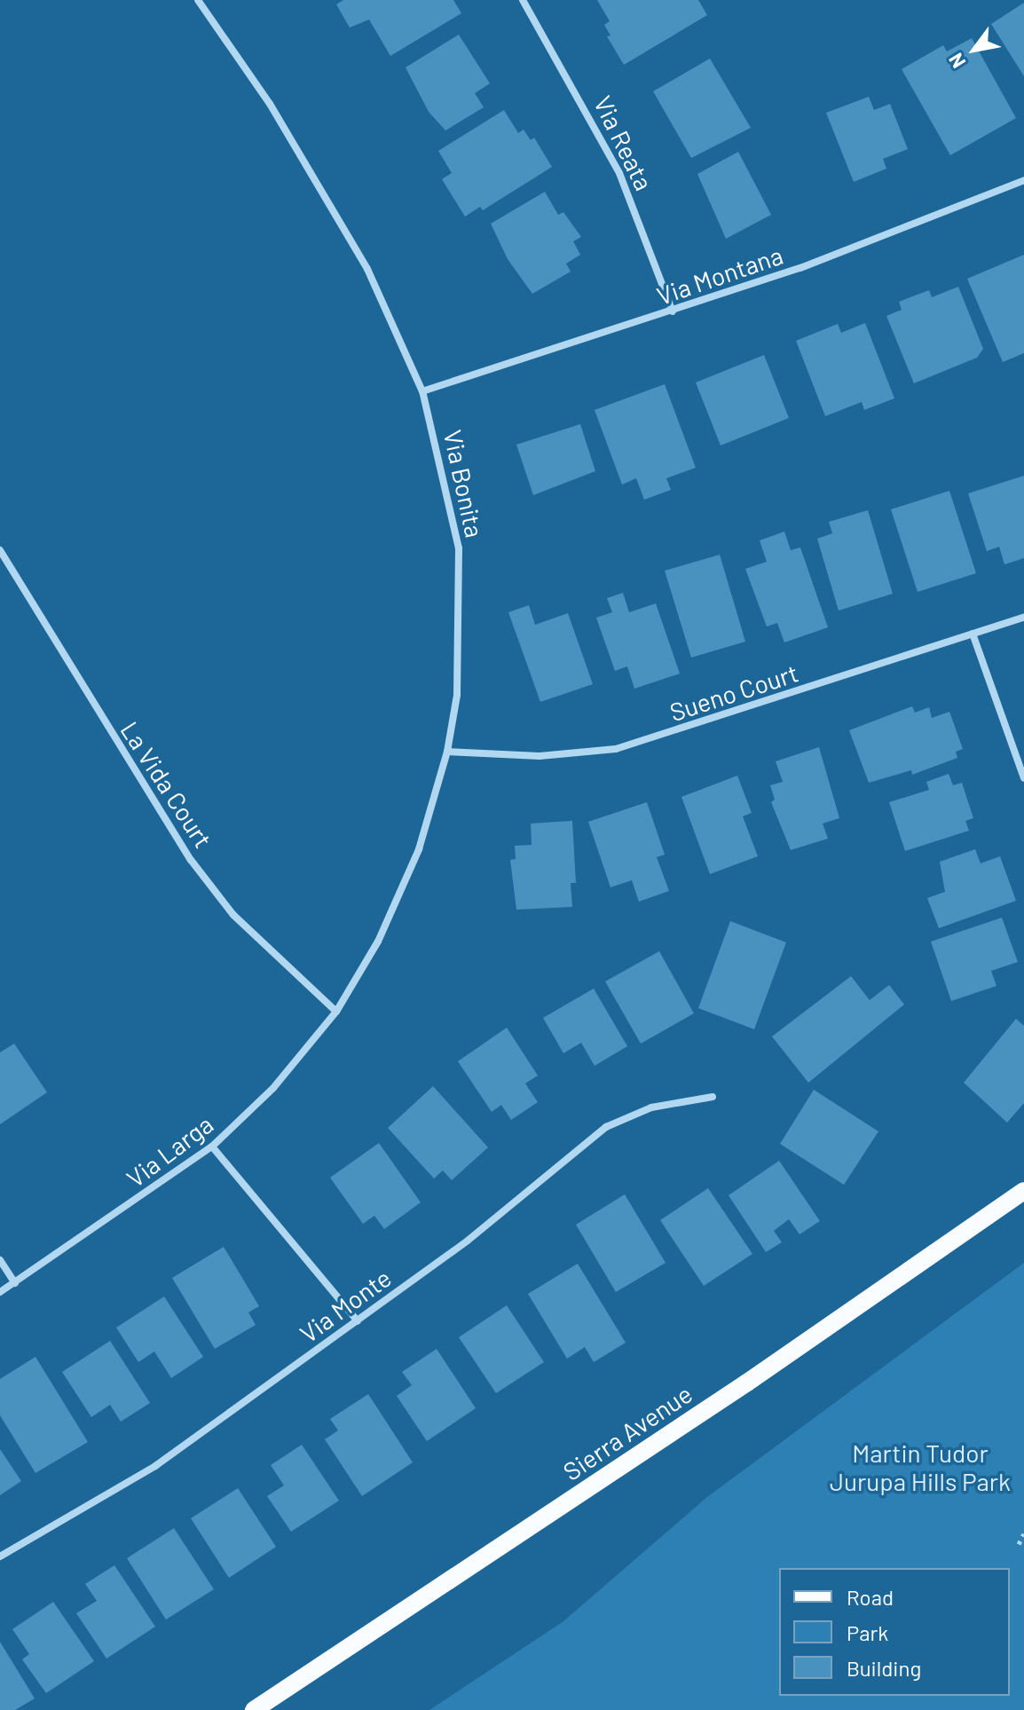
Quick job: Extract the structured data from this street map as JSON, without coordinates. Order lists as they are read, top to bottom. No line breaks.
{"streets":{"main road":["Sierra Avenue"],"street":["Via Reata","Via Montana","Via Bonita","Sueno Court","La Vida Court","Via Larga","Via Monte"]},"crossings":[["Via Reata","Via Montana"],["Via Montana","Via Bonita"],["Via Bonita","Sueno Court"],["Via Bonita","La Vida Court"],["Via Bonita","Via Larga"],["La Vida Court","Via Larga"]],"parks":["Martin Tudor Jurupa Hills Park"],"legend":["Road","Park","Building"],"north":"bottom left"}
